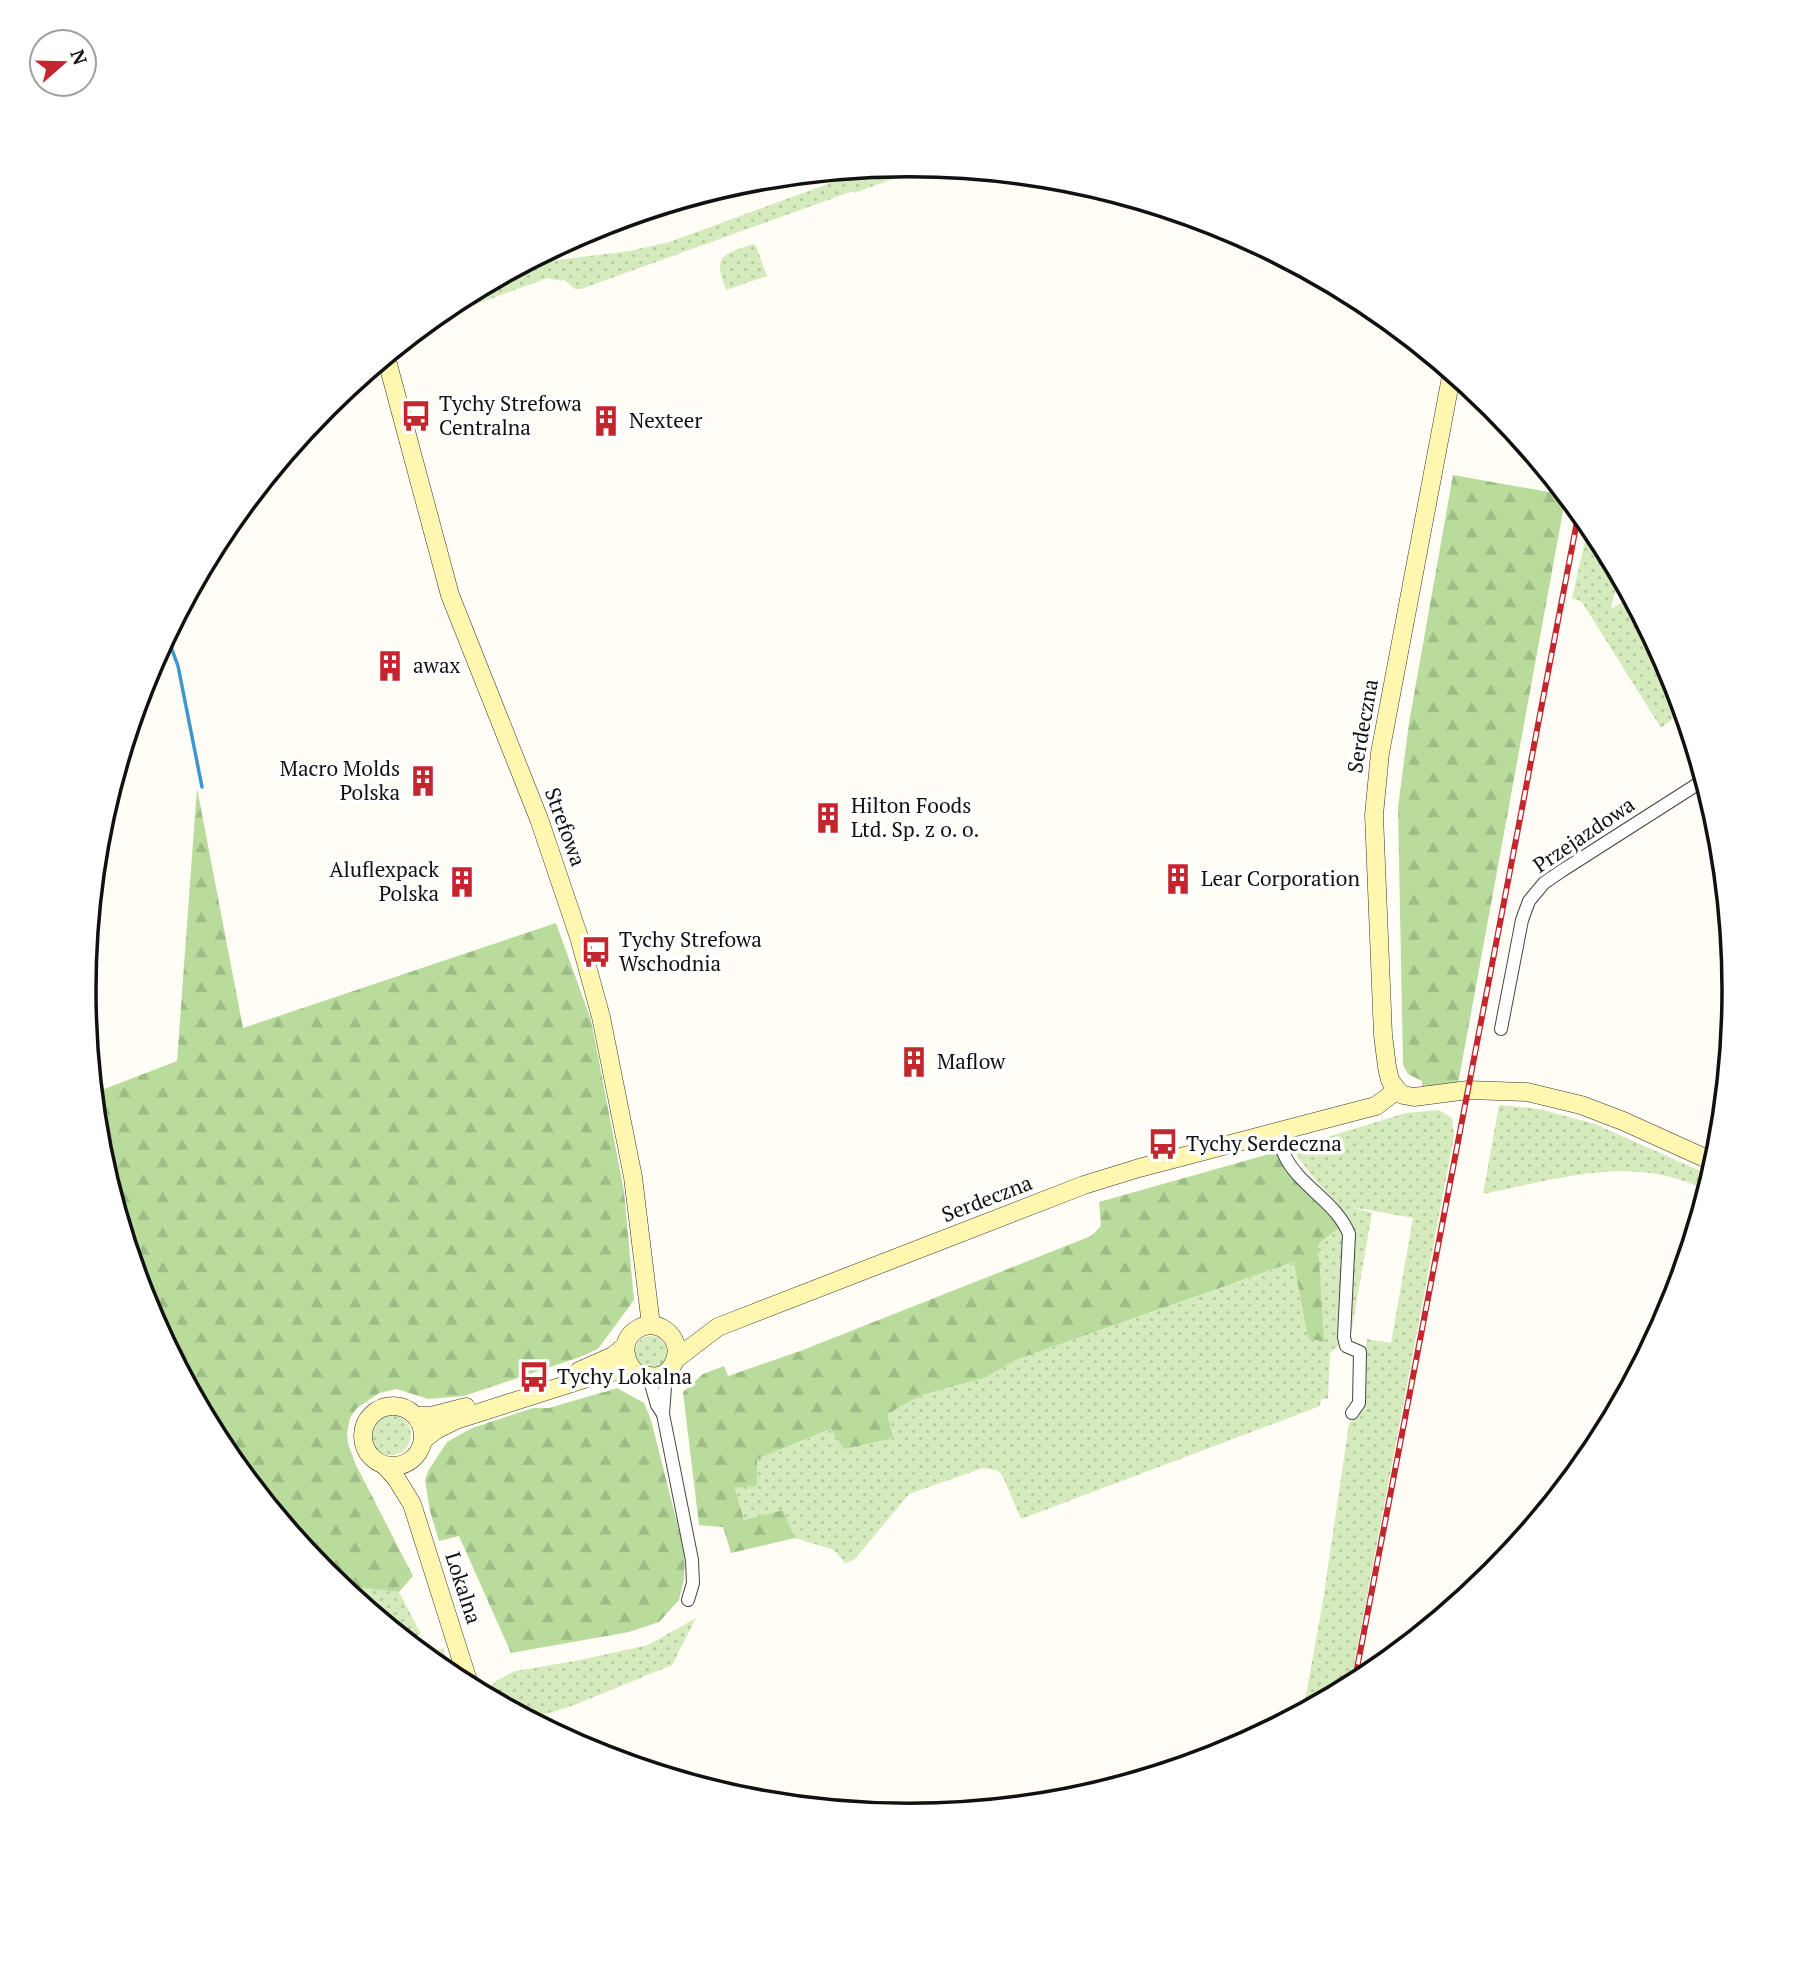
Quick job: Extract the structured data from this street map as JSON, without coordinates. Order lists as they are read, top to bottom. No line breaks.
{"streets":{"street":["Serdeczna","Strefowa","Przejazdowa","Lokalna"]},"crossings":[["Serdeczna","Strefowa"]],"places":{"bus stop":["Tychy Strefowa Centralna","Tychy Strefowa Wschodnia","Tychy Serdeczna","Tychy Lokalna"],"building":["Nexteer","awax","Macro Molds Polska","Hilton Foods Ltd. Sp. z o. o.","Lear Corporation","Aluflexpack Polska","Maflow"]},"north":"right"}
